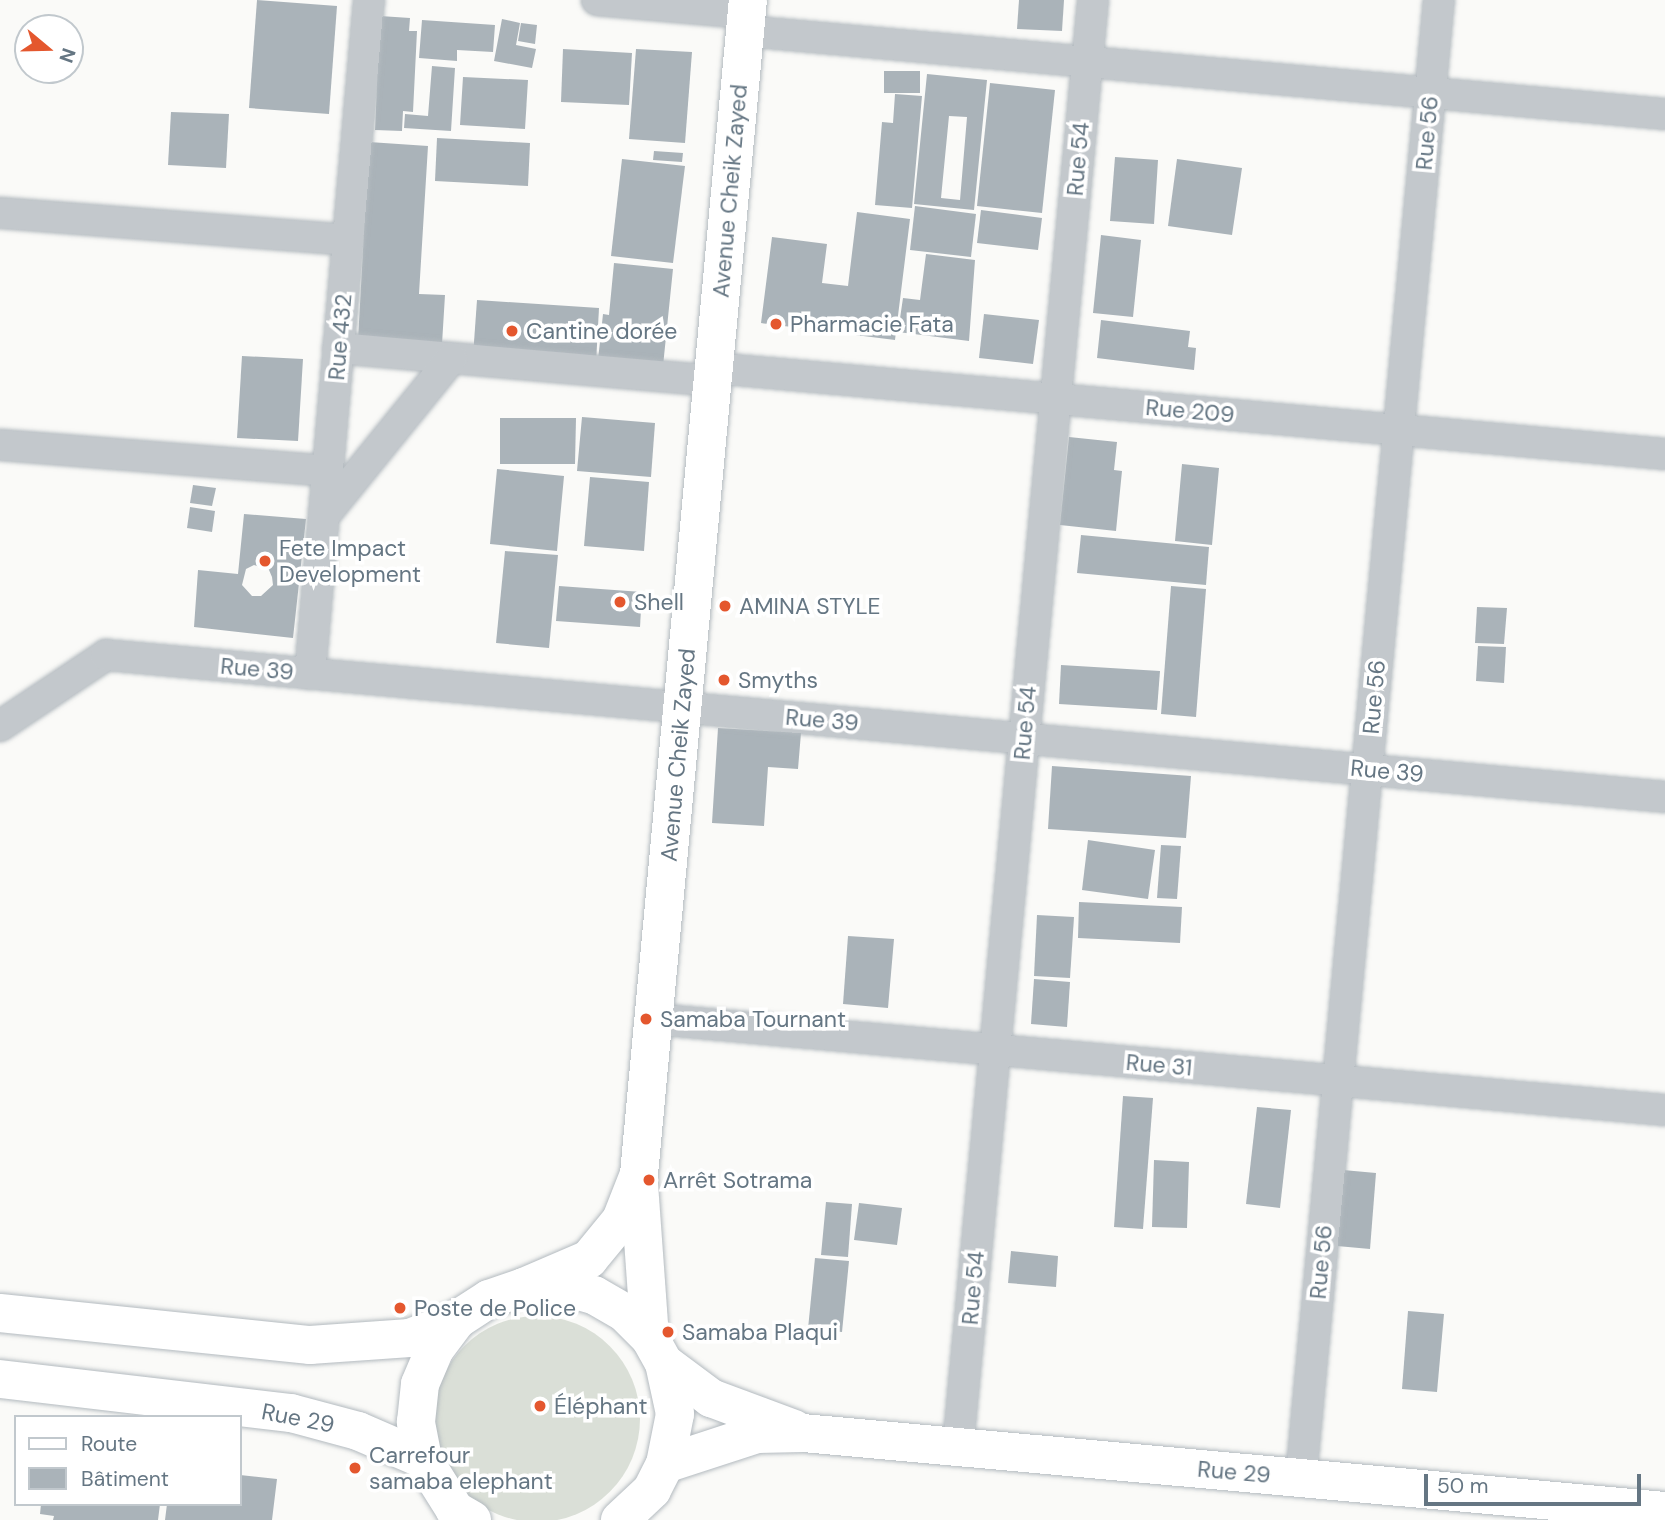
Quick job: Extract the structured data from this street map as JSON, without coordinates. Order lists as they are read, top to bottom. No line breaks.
{"streets":{"main road":["Avenue Cheik Zayed","Rue 29"],"street":["Rue 56","Rue 54","Rue 432","Rue 209","Rue 39","Rue 31"]},"crossings":[["Rue 56","Rue 209"],["Rue 56","Rue 39"],["Rue 56","Rue 31"],["Rue 56","Rue 29"],["Rue 54","Rue 209"],["Rue 54","Rue 39"],["Rue 54","Rue 31"],["Rue 54","Rue 29"],["Avenue Cheik Zayed","Rue 209"],["Avenue Cheik Zayed","Rue 39"],["Avenue Cheik Zayed","Rue 31"],["Avenue Cheik Zayed","Rue 29"],["Rue 432","Rue 209"],["Rue 432","Rue 39"]],"places":["Pharmacie Fata","Cantine dorée","Fete Impact Development","Shell","AMINA STYLE","Smyths","Samaba Tournant","Arrêt Sotrama","Poste de Police","Samaba Plaqui","Éléphant","Carrefour samaba elephant"],"legend":["Route","Bâtiment"],"scale_bar":"50 m","north":"right"}
